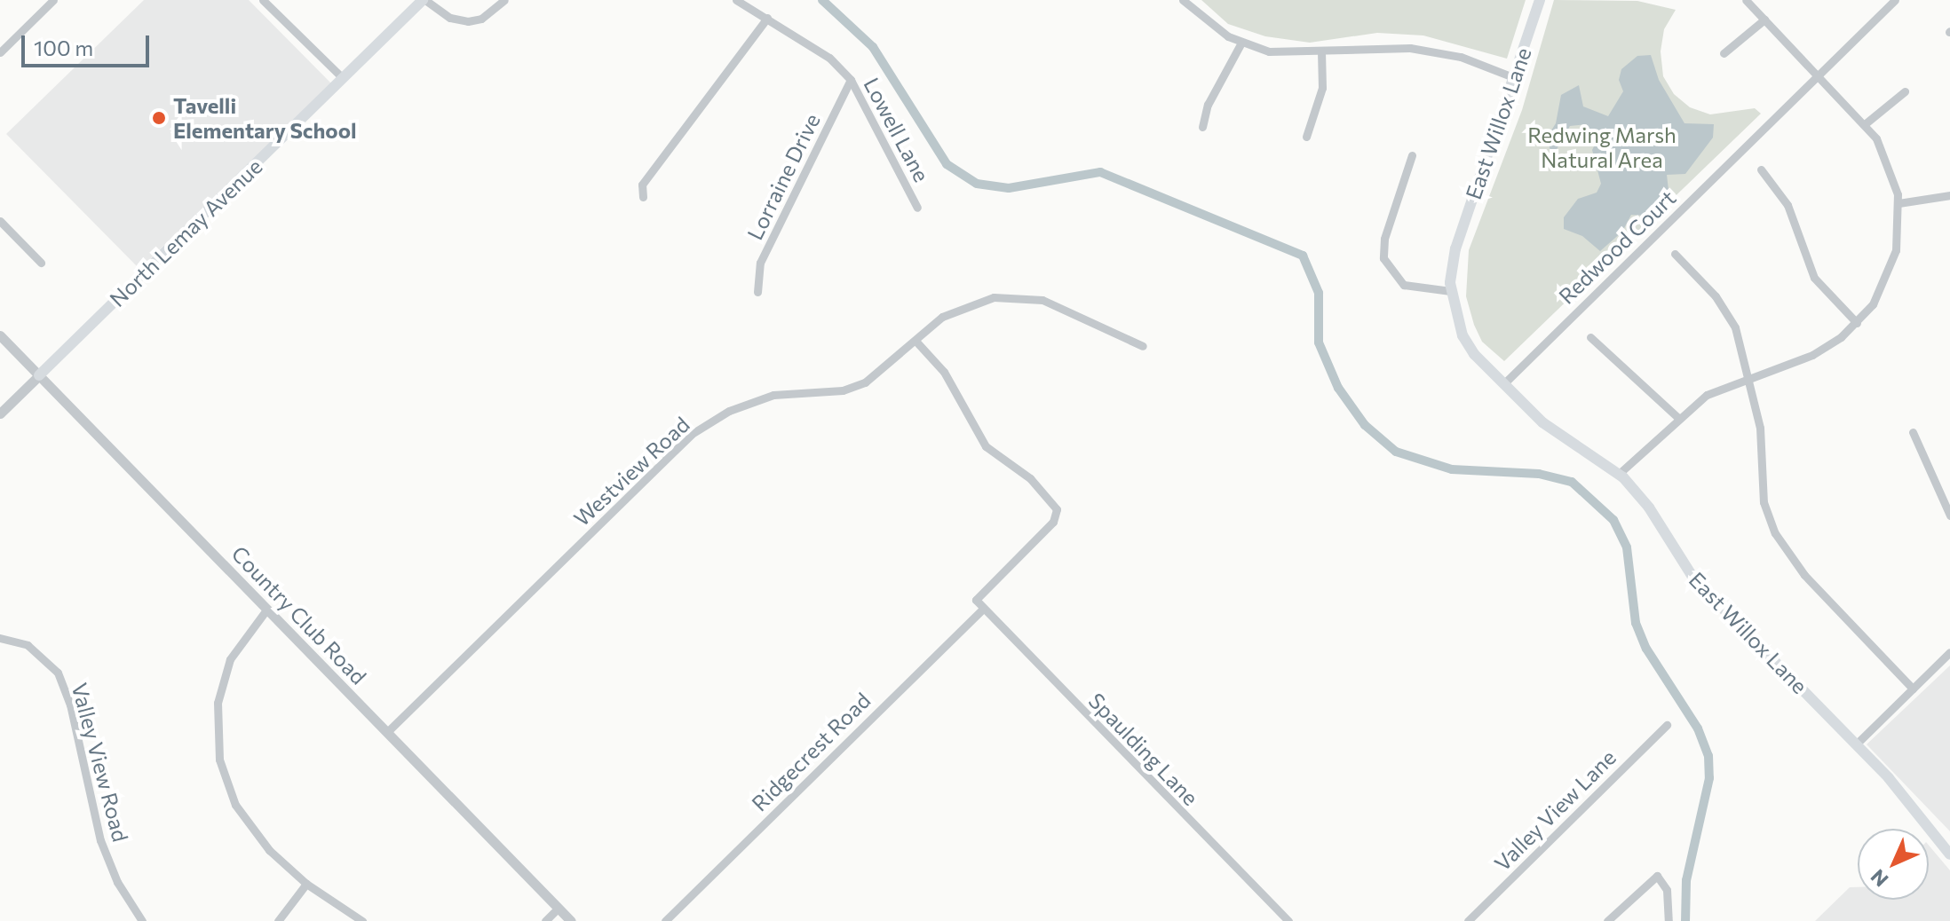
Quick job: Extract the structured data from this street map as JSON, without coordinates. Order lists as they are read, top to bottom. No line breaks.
{"streets":{"main road":["East Willox Lane","North Lemay Avenue"],"street":["Lowell Lane","Lorraine Drive","Redwood Court","Westview Road","Country Club Road","Spaulding Lane","Ridgecrest Road","Valley View Road","Valley View Lane"]},"crossings":[["East Willox Lane","Redwood Court"],["Lowell Lane","Lorraine Drive"],["North Lemay Avenue","Country Club Road"],["Westview Road","Country Club Road"],["Westview Road","Spaulding Lane"],["Spaulding Lane","Ridgecrest Road"]],"parks":["Redwing Marsh Natural Area"],"places":["Tavelli Elementary School"],"scale_bar":"100 m","north":"bottom left"}
